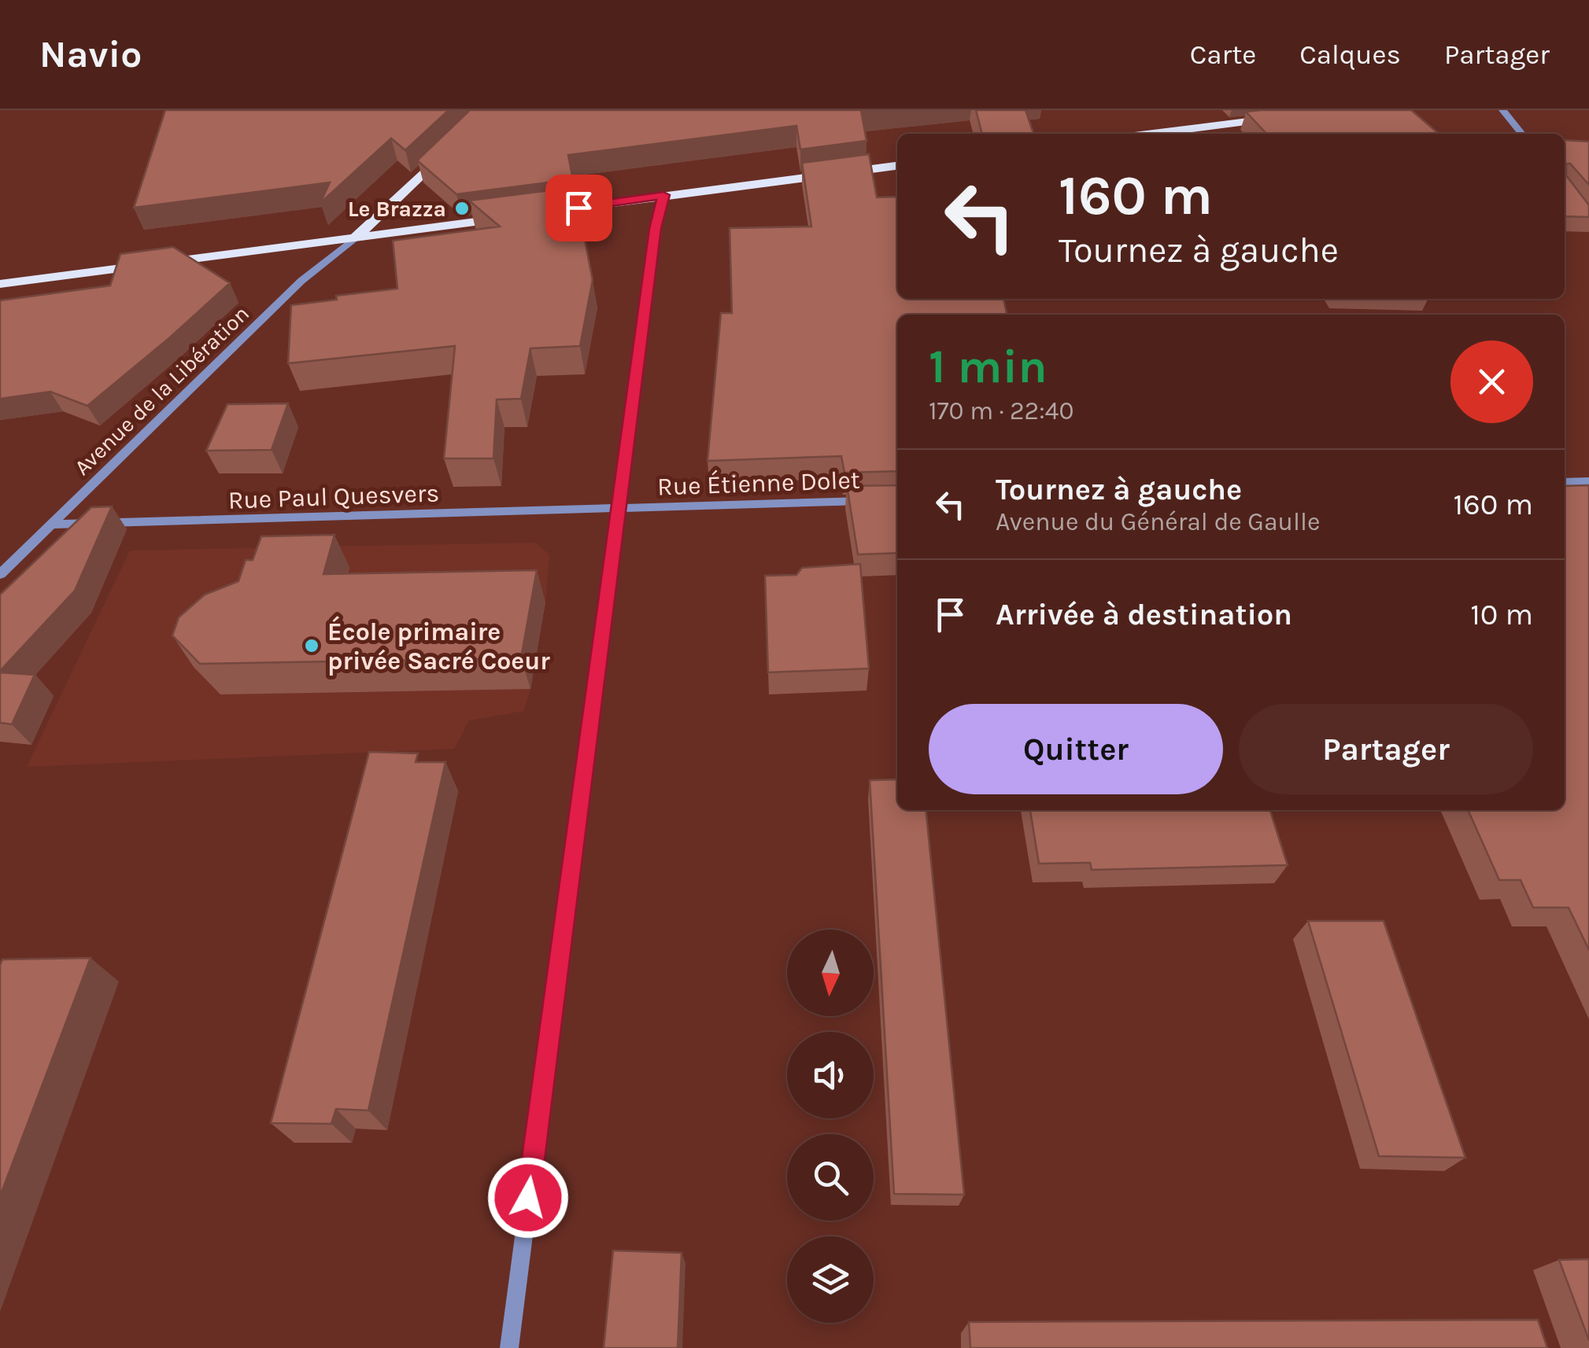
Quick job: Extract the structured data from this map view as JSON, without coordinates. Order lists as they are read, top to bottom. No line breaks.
{"streets":{"street":["Avenue de la Libération","Rue Étienne Dolet","Rue Paul Quesvers"]},"crossings":[["Avenue de la Libération","Rue Paul Quesvers"],["Rue Étienne Dolet","Rue Paul Quesvers"]],"places":["Le Brazza","École primaire privée Sacré Coeur"],"north":"bottom","page":{"header":"Navio","nav":["Carte","Calques","Partager"],"turn":["160 m","Tournez à gauche"],"heading":["1 min","170 m · 22:40"],"list":[{"name":"Tournez à gauche","note":"Avenue du Général de Gaulle","value":"160 m"},{"name":"Arrivée à destination","value":"10 m"}],"buttons":["Quitter","Partager"]}}
